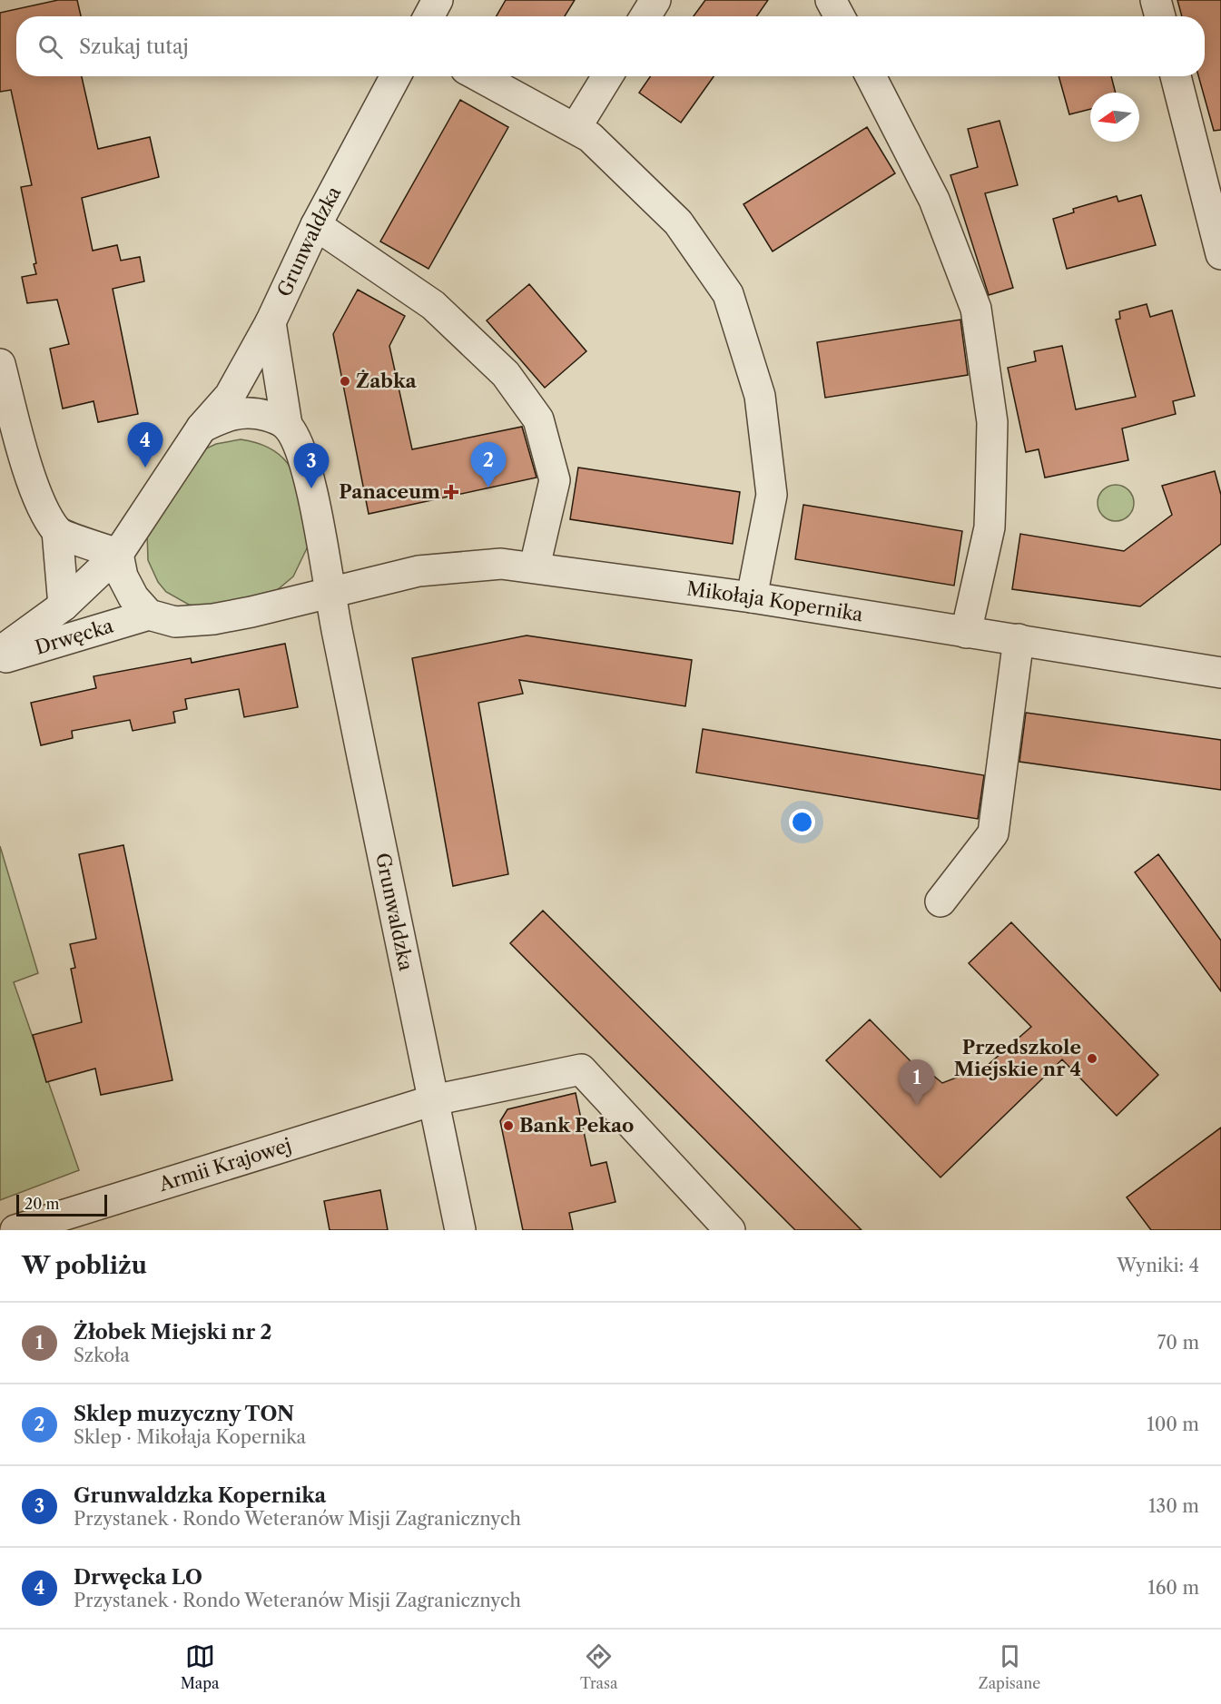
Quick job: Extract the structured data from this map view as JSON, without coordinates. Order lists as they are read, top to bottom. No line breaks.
{"streets":{"street":["Grunwaldzka","Mikołaja Kopernika","Drwęcka","Armii Krajowej"]},"crossings":[["Grunwaldzka","Mikołaja Kopernika"],["Grunwaldzka","Armii Krajowej"],["Mikołaja Kopernika","Drwęcka"]],"places":{"other":["Żabka","Przedszkole Miejskie nr 4","Bank Pekao"],"health":["Panaceum"]},"scale_bar":"20 m","north":"left","page":{"search":"Szukaj tutaj","pins":["4","2","3","1"],"scale":"20 m","heading":["W pobliżu","Wyniki: 4"],"list":[{"mark":"1","name":"Żłobek Miejski nr 2","note":"Szkoła","value":"70 m"},{"mark":"2","name":"Sklep muzyczny TON","note":"Sklep · Mikołaja Kopernika","value":"100 m"},{"mark":"3","name":"Grunwaldzka Kopernika","note":"Przystanek · Rondo Weteranów Misji Zagranicznych","value":"130 m"},{"mark":"4","name":"Drwęcka LO","note":"Przystanek · Rondo Weteranów Misji Zagranicznych","value":"160 m"}],"nav":["Mapa","Trasa","Zapisane"]}}
